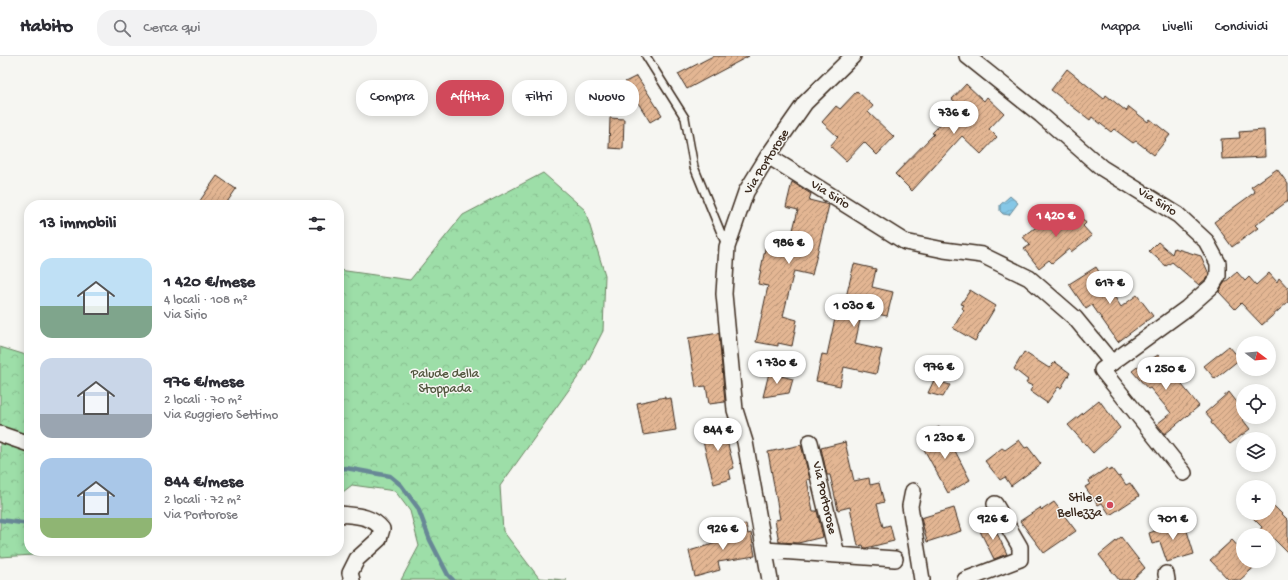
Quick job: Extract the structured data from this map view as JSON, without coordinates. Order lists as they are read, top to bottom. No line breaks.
{"streets":{"street":["Via Portorose","Via Sirio"]},"crossings":[["Via Portorose","Via Sirio"]],"parks":["Palude della Stoppada"],"places":["Stile e Bellezza"],"north":"right","page":{"header":"Habito","search":"Cerca qui","nav":["Mappa","Livelli","Condividi"],"chip":["Compra","Affitta","Filtri","Nuovo"],"price":["736 €","1 420 €","986 €","617 €","1 030 €","1 730 €","976 €","1 250 €","844 €","1 230 €","926 €","701 €","926 €"],"heading":"13 immobili","list":[{"name":"1 420 €/mese","note":"4 locali · 108 m² · Via Sirio"},{"name":"976 €/mese","note":"2 locali · 70 m² · Via Ruggiero Settimo"},{"name":"844 €/mese","note":"2 locali · 72 m² · Via Portorose"}],"map_buttons":["+","−"]}}
